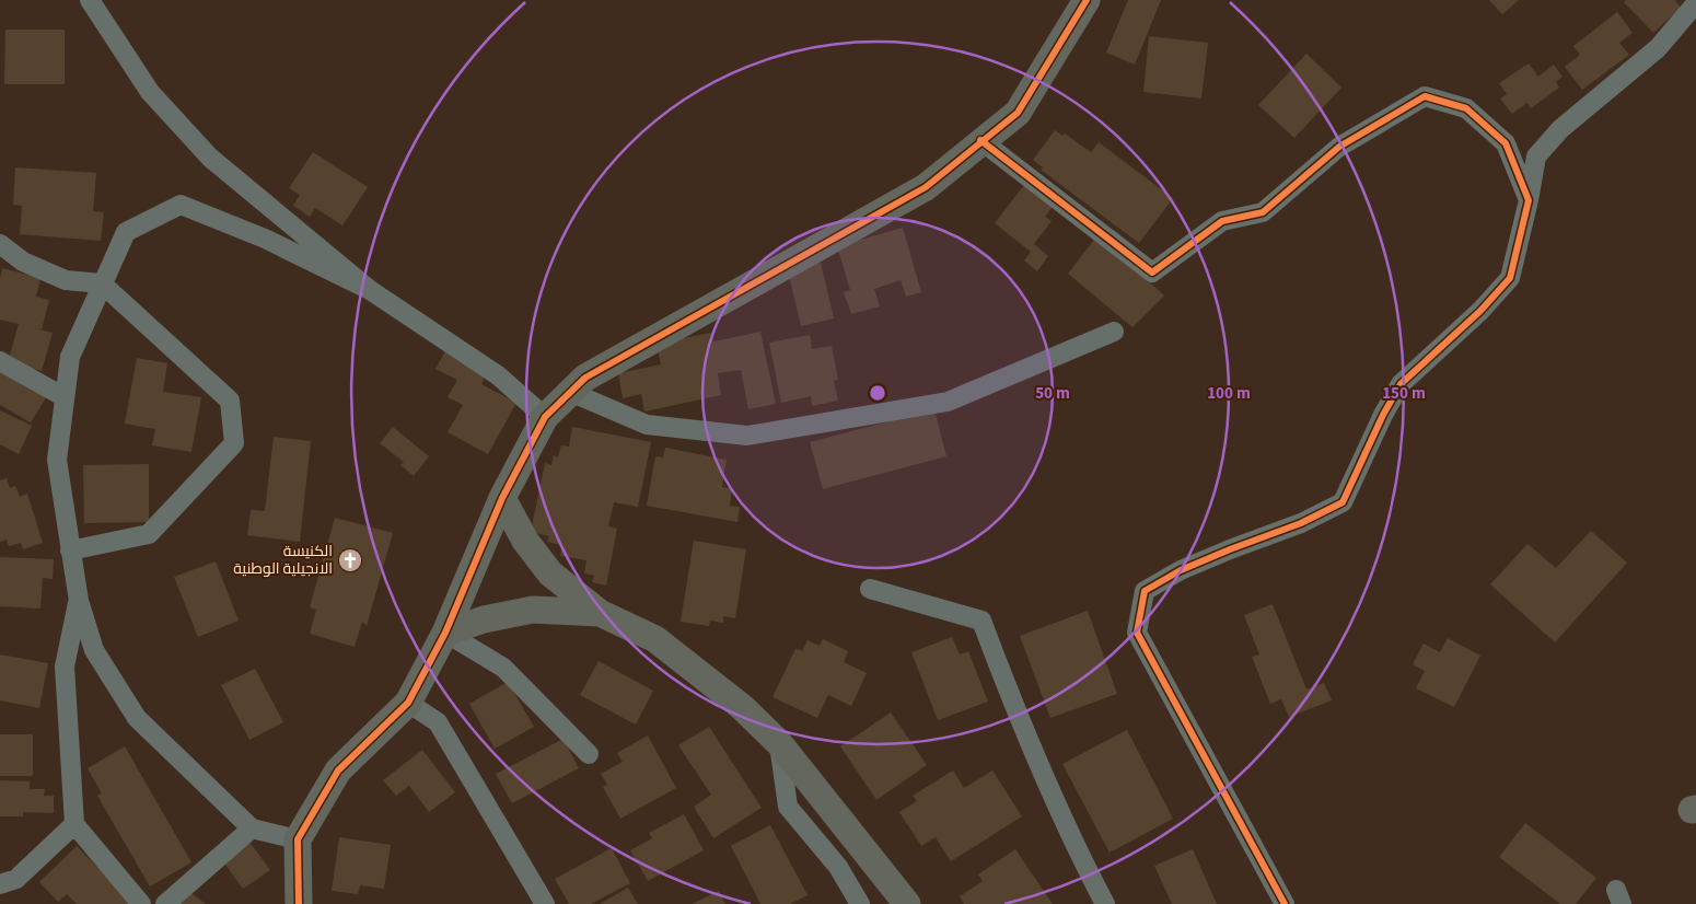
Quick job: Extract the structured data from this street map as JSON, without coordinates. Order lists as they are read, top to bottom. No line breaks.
{"places":{"church":["الكنيسة الانجيلية الوطنية"]},"rings":["50 m","100 m","150 m"]}
